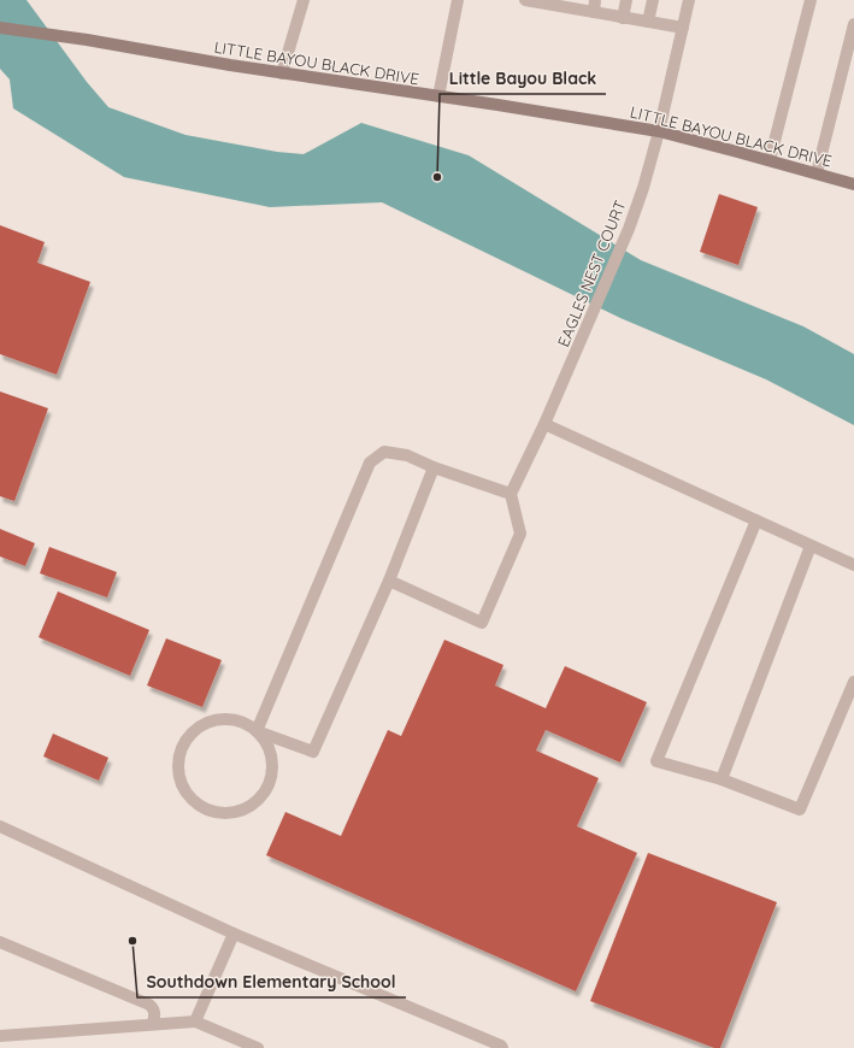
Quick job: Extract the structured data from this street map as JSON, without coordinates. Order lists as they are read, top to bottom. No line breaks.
{"streets":{"main road":["LITTLE BAYOU BLACK DRIVE"],"street":["EAGLES NEST COURT"]},"crossings":[["LITTLE BAYOU BLACK DRIVE","EAGLES NEST COURT"]],"places":["Little Bayou Black","Southdown Elementary School"]}
